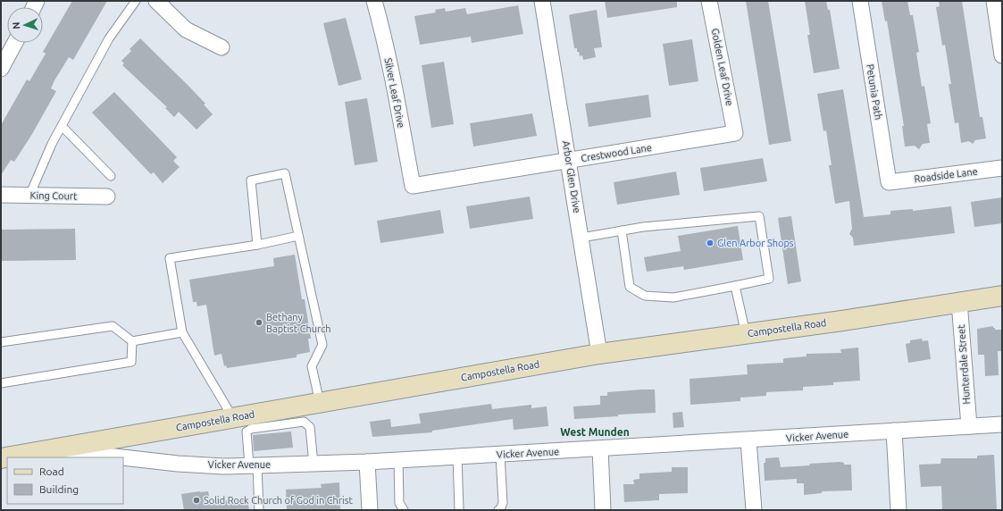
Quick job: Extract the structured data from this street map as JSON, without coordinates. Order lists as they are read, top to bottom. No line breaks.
{"streets":{"main road":["Campostella Road"],"street":["Golden Leaf Drive","Petunia Path","Silver Leaf Drive","Crestwood Lane","Roadside Lane","Arbor Glen Drive","King Court","Hunterdale Street","Vicker Avenue"]},"crossings":[["Golden Leaf Drive","Crestwood Lane"],["Petunia Path","Roadside Lane"],["Silver Leaf Drive","Crestwood Lane"],["Crestwood Lane","Arbor Glen Drive"],["Arbor Glen Drive","Campostella Road"],["Campostella Road","Hunterdale Street"],["Campostella Road","Vicker Avenue"],["Hunterdale Street","Vicker Avenue"]],"districts":["West Munden"],"places":["Glen Arbor Shops","Bethany Baptist Church","Solid Rock Church of God in Christ"],"legend":["Road","Building"],"north":"left"}
